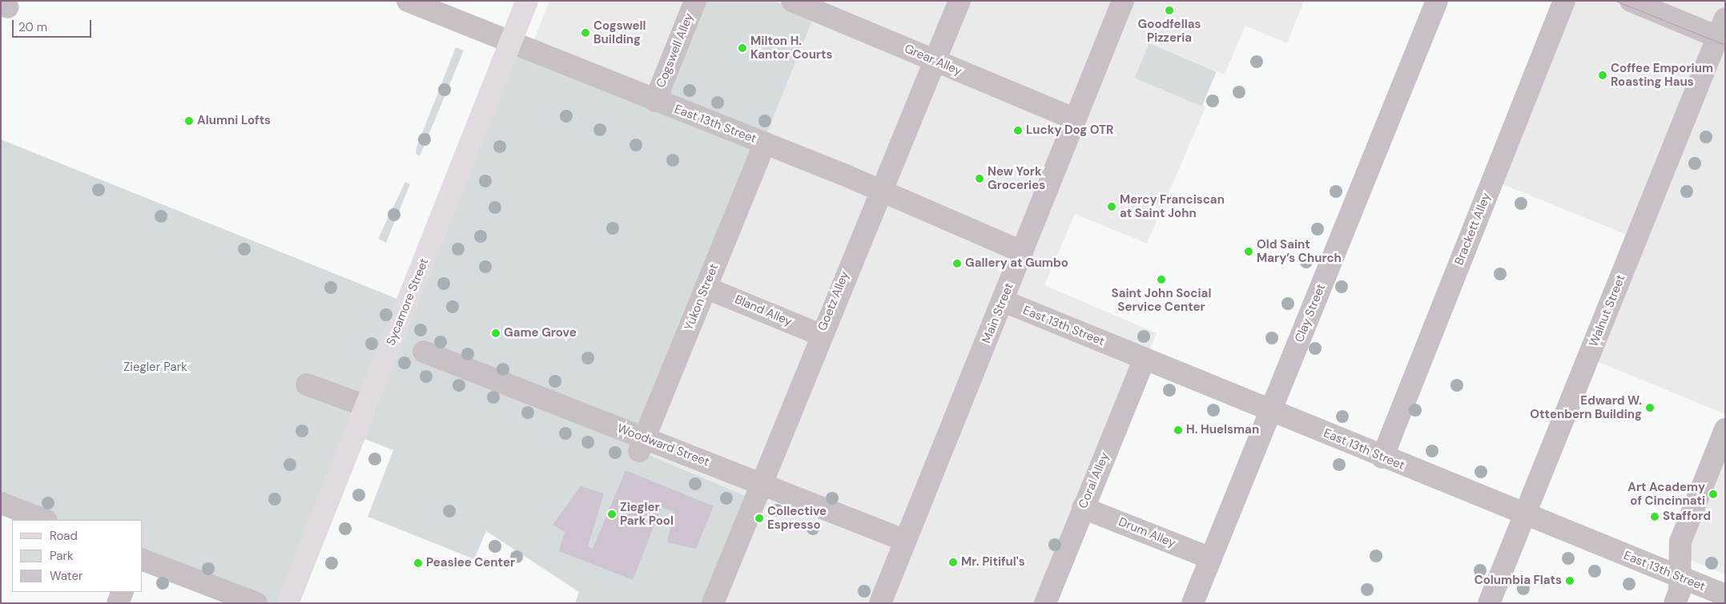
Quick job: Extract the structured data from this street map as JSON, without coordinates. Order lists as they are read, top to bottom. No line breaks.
{"streets":{"main road":["Sycamore Street"],"street":["Cogswell Alley","Grear Alley","East 13th Street","Brackett Alley","Yukon Street","Goetz Alley","Bland Alley","Walnut Street","Main Street","Clay Street","Woodward Street","Coral Alley","Drum Alley"]},"crossings":[["Cogswell Alley","East 13th Street"],["Grear Alley","Goetz Alley"],["Grear Alley","Main Street"],["East 13th Street","Brackett Alley"],["East 13th Street","Yukon Street"],["East 13th Street","Goetz Alley"],["East 13th Street","Sycamore Street"],["East 13th Street","Walnut Street"],["East 13th Street","Main Street"],["East 13th Street","Clay Street"],["East 13th Street","Coral Alley"],["Yukon Street","Bland Alley"],["Yukon Street","Woodward Street"],["Goetz Alley","Bland Alley"],["Goetz Alley","Woodward Street"],["Main Street","Woodward Street"],["Clay Street","Drum Alley"],["Coral Alley","Drum Alley"]],"parks":["Ziegler Park"],"places":["Goodfellas Pizzeria","Cogswell Building","Milton H. Kantor Courts","Coffee Emporium Roasting Haus","Alumni Lofts","Lucky Dog OTR","New York Groceries","Mercy Franciscan at Saint John","Old Saint Mary’s Church","Gallery at Gumbo","Saint John Social Service Center","Game Grove","Edward W. Ottenbern Building","H. Huelsman","Art Academy of Cincinnati","Ziegler Park Pool","Stafford","Collective Espresso","Mr. Pitiful's","Peaslee Center","Columbia Flats"],"legend":["Road","Park","Water"],"scale_bar":"20 m"}
